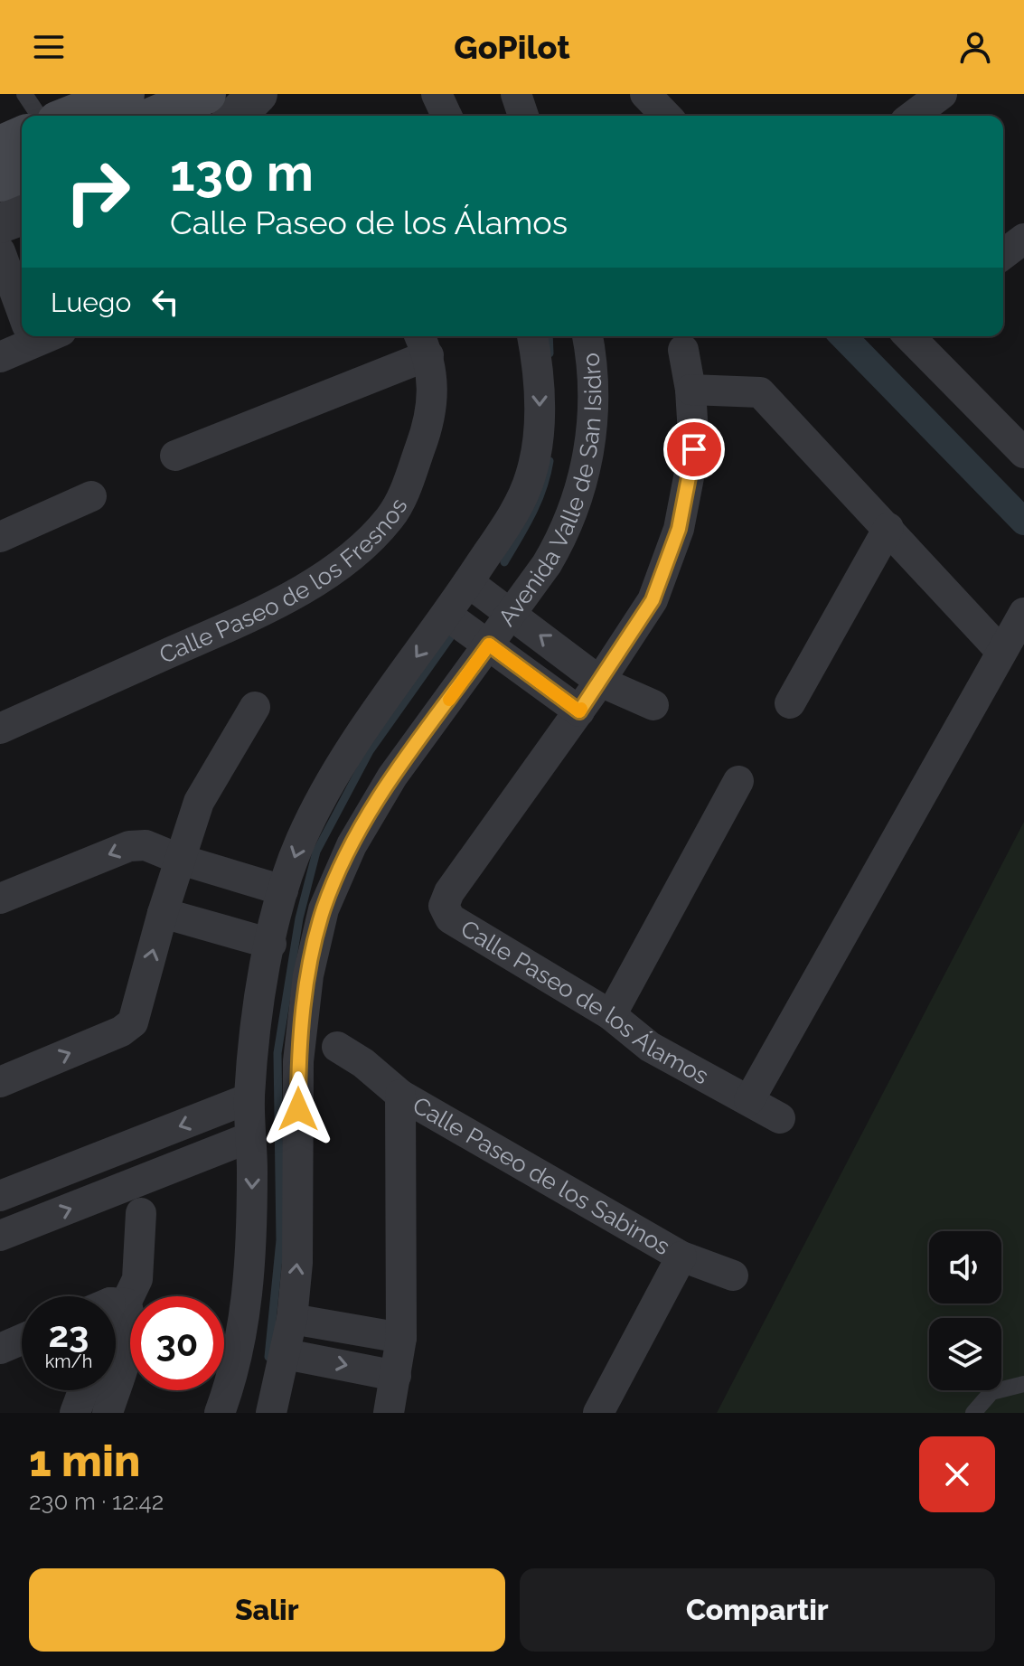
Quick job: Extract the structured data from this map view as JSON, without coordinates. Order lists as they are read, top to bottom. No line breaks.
{"streets":{"street":["Avenida Valle de San Isidro","Calle Paseo de los Fresnos","Calle Paseo de los Álamos","Calle Paseo de los Sabinos"]},"page":{"header":"GoPilot","turn":["130 m","Calle Paseo de los Álamos"],"then":"Luego","speed":"23 km/h","limit":"30","heading":["1 min","230 m · 12:42"],"buttons":["Salir","Compartir"]}}
